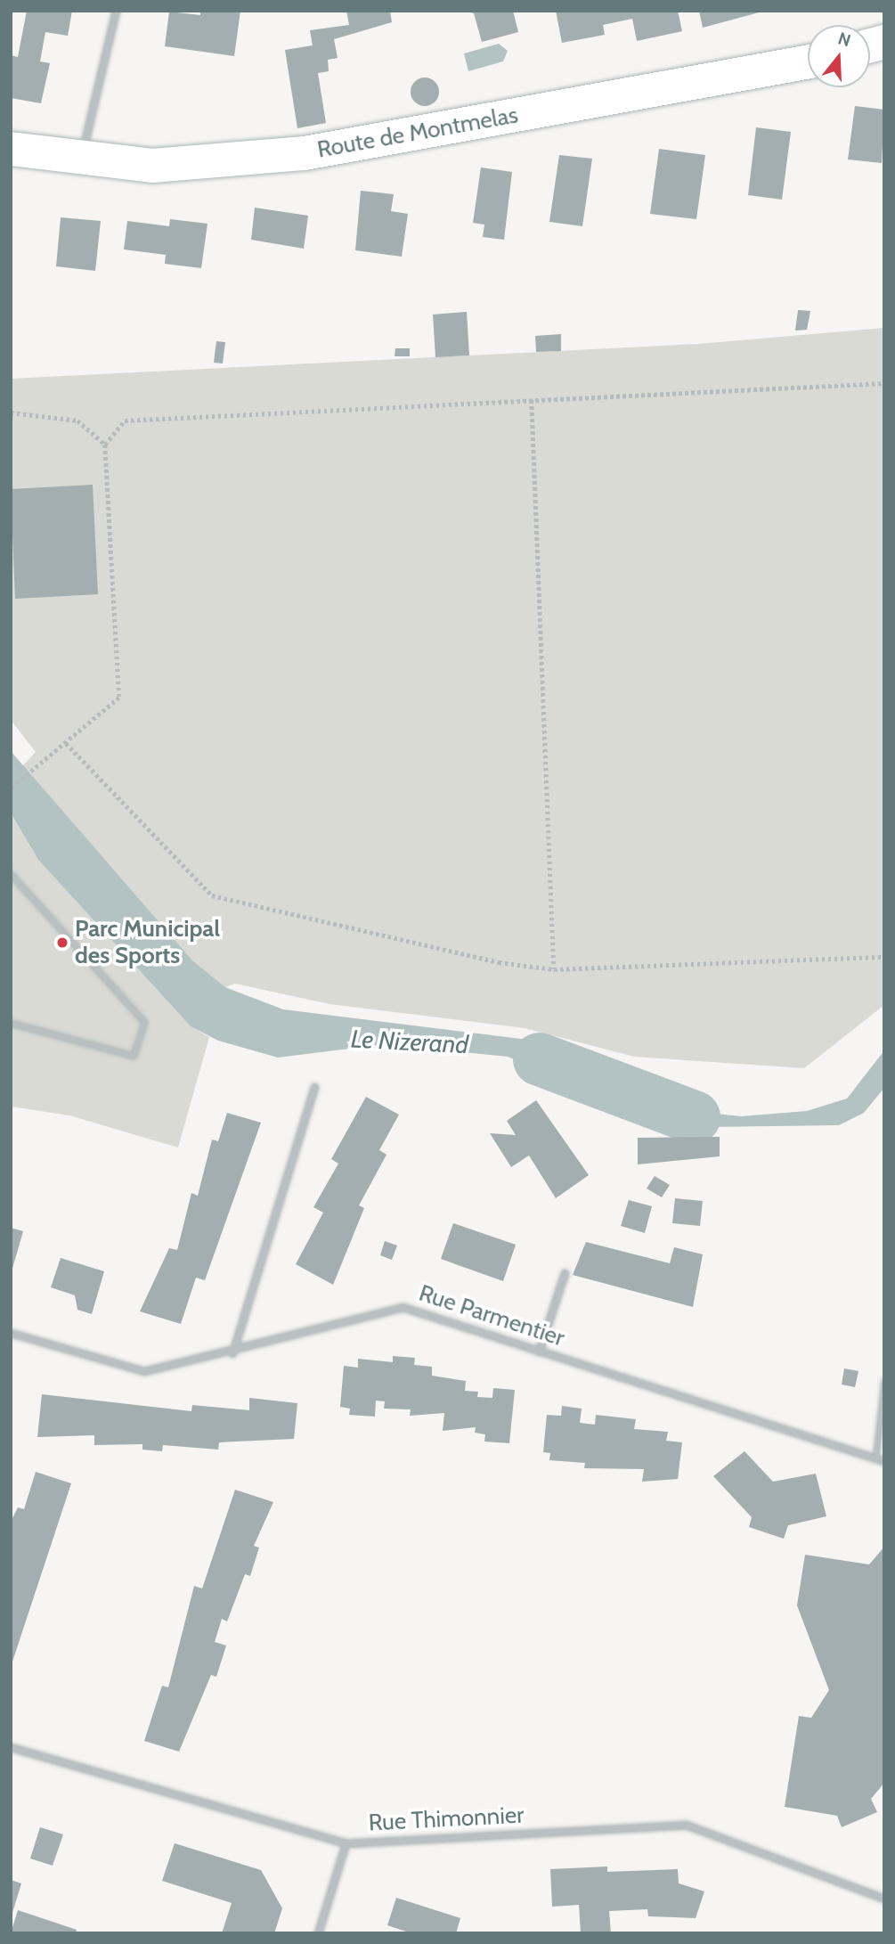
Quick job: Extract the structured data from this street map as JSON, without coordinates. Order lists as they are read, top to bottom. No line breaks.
{"streets":{"street":["Route de Montmelas","Rue Parmentier","Rue Thimonnier"]},"water":["Le Nizerand"],"places":["Parc Municipal des Sports"],"north":"top"}
